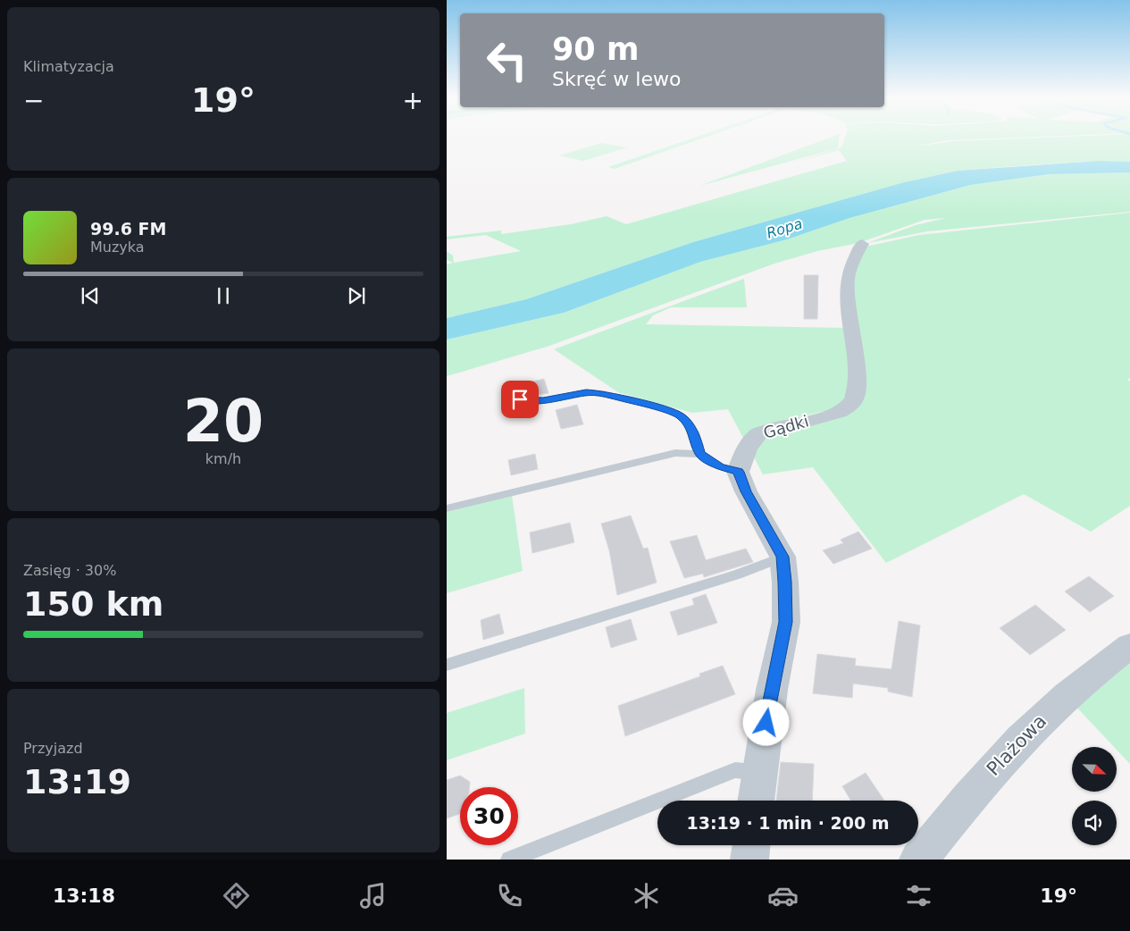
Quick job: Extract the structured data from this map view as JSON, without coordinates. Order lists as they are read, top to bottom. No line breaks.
{"streets":{"street":["Gądki","Plażowa"]},"water":["Ropa"],"north":"bottom right","page":{"tile":["Klimatyzacja",["20","km/h"],["Zasięg · 30%","150 km"],["Przyjazd","13:19"]],"turn":["90 m","Skręć w lewo"],"heat":["−","19°","+"],"song":["99.6 FM","Muzyka"],"limit":"30","trip":"13:19 · 1 min · 200 m","tabs":["13:18","19°"]}}
